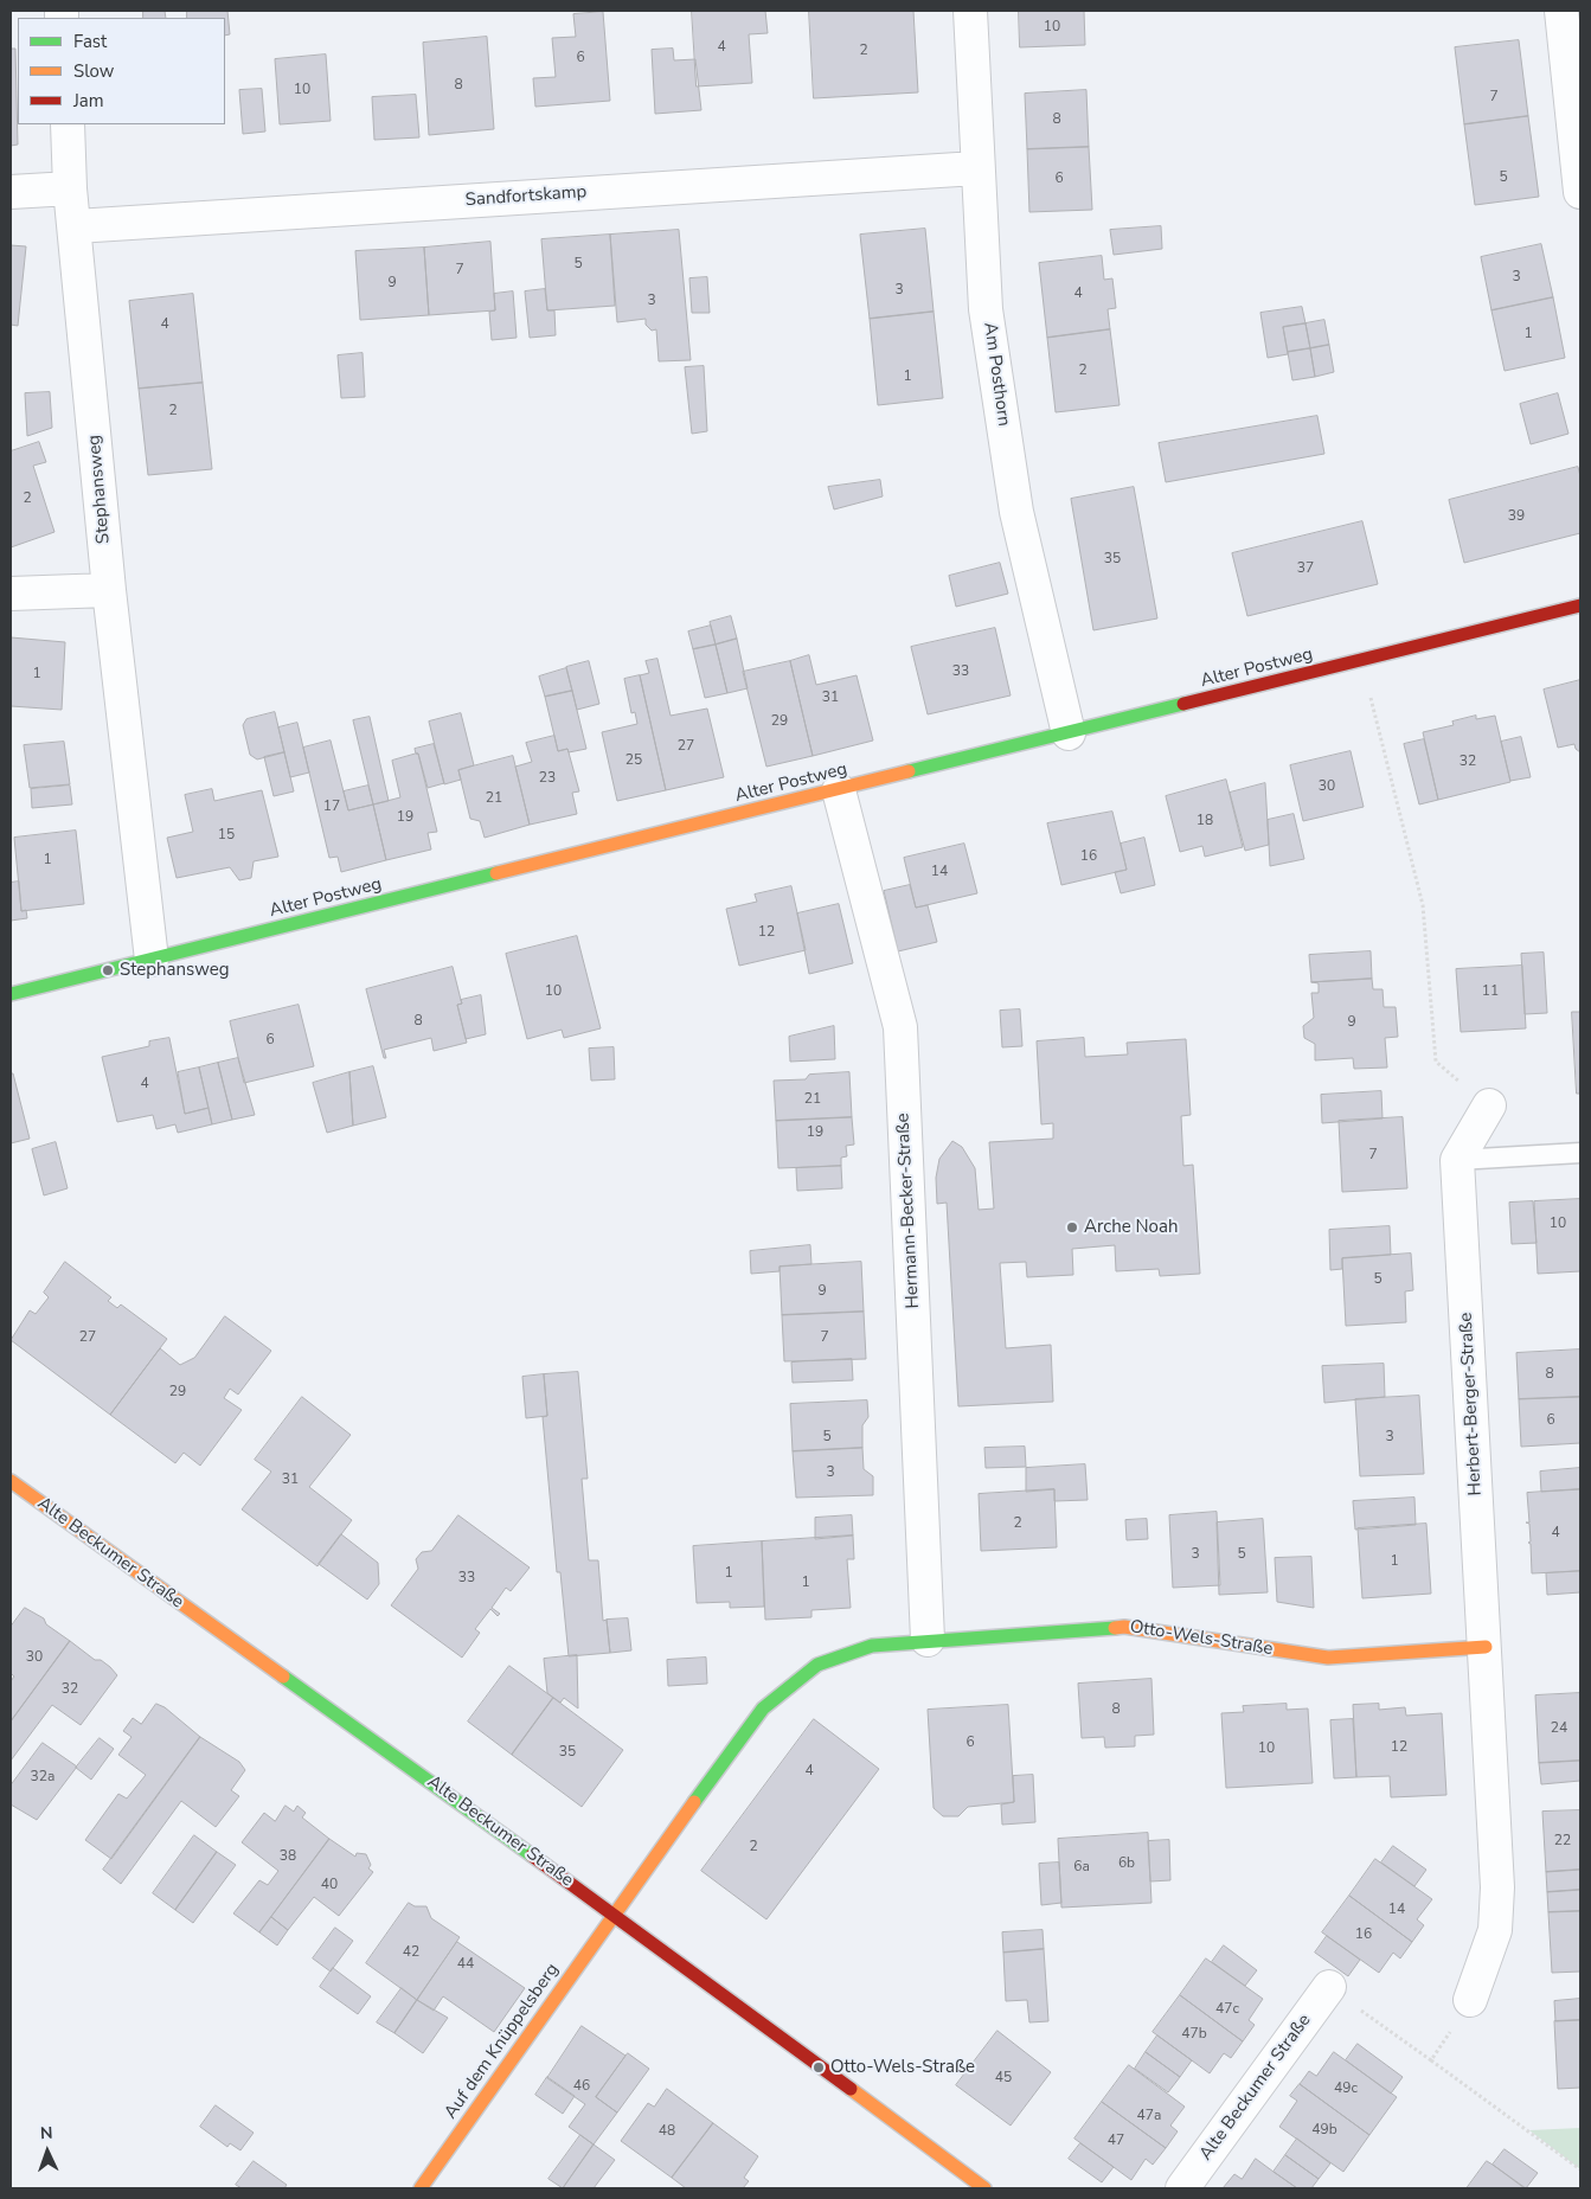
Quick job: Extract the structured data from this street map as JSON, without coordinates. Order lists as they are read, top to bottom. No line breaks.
{"streets":{"street":["Sandfortskamp","Am Posthorn","Stephansweg","Alter Postweg","Hermann-Becker-Straße","Herbert-Berger-Straße","Alte Beckumer Straße","Otto-Wels-Straße","Auf dem Knüppelsberg"]},"crossings":[["Sandfortskamp","Am Posthorn"],["Sandfortskamp","Stephansweg"],["Am Posthorn","Alter Postweg"],["Stephansweg","Alter Postweg"],["Alter Postweg","Hermann-Becker-Straße"],["Hermann-Becker-Straße","Otto-Wels-Straße"],["Herbert-Berger-Straße","Otto-Wels-Straße"],["Alte Beckumer Straße","Otto-Wels-Straße"],["Alte Beckumer Straße","Auf dem Knüppelsberg"],["Otto-Wels-Straße","Auf dem Knüppelsberg"]],"places":["Stephansweg","Arche Noah","Otto-Wels-Straße"],"house_numbers":["10","4","2","6","8","10","7","8","5","6","5","7","3","9","3","4","3","4","1","2","1","2","2","39","35","37","33","1","31","29","27","25","32","23","30","21","17","19","18","15","16","1","14","12","10","11","8","9","6","4","21","19","7","10","5","9","27","7","8","29","6","5","3","3","31","2","4","3","5","1","1","33","1","30","32","8","24","6","12","10","35","4","32a","22","2","38","6b","6a","40","14","16","42","44","47c","47b","45","46","49c","47a","49b","48","47"],"legend":["Fast","Slow","Jam"],"north":"top"}
